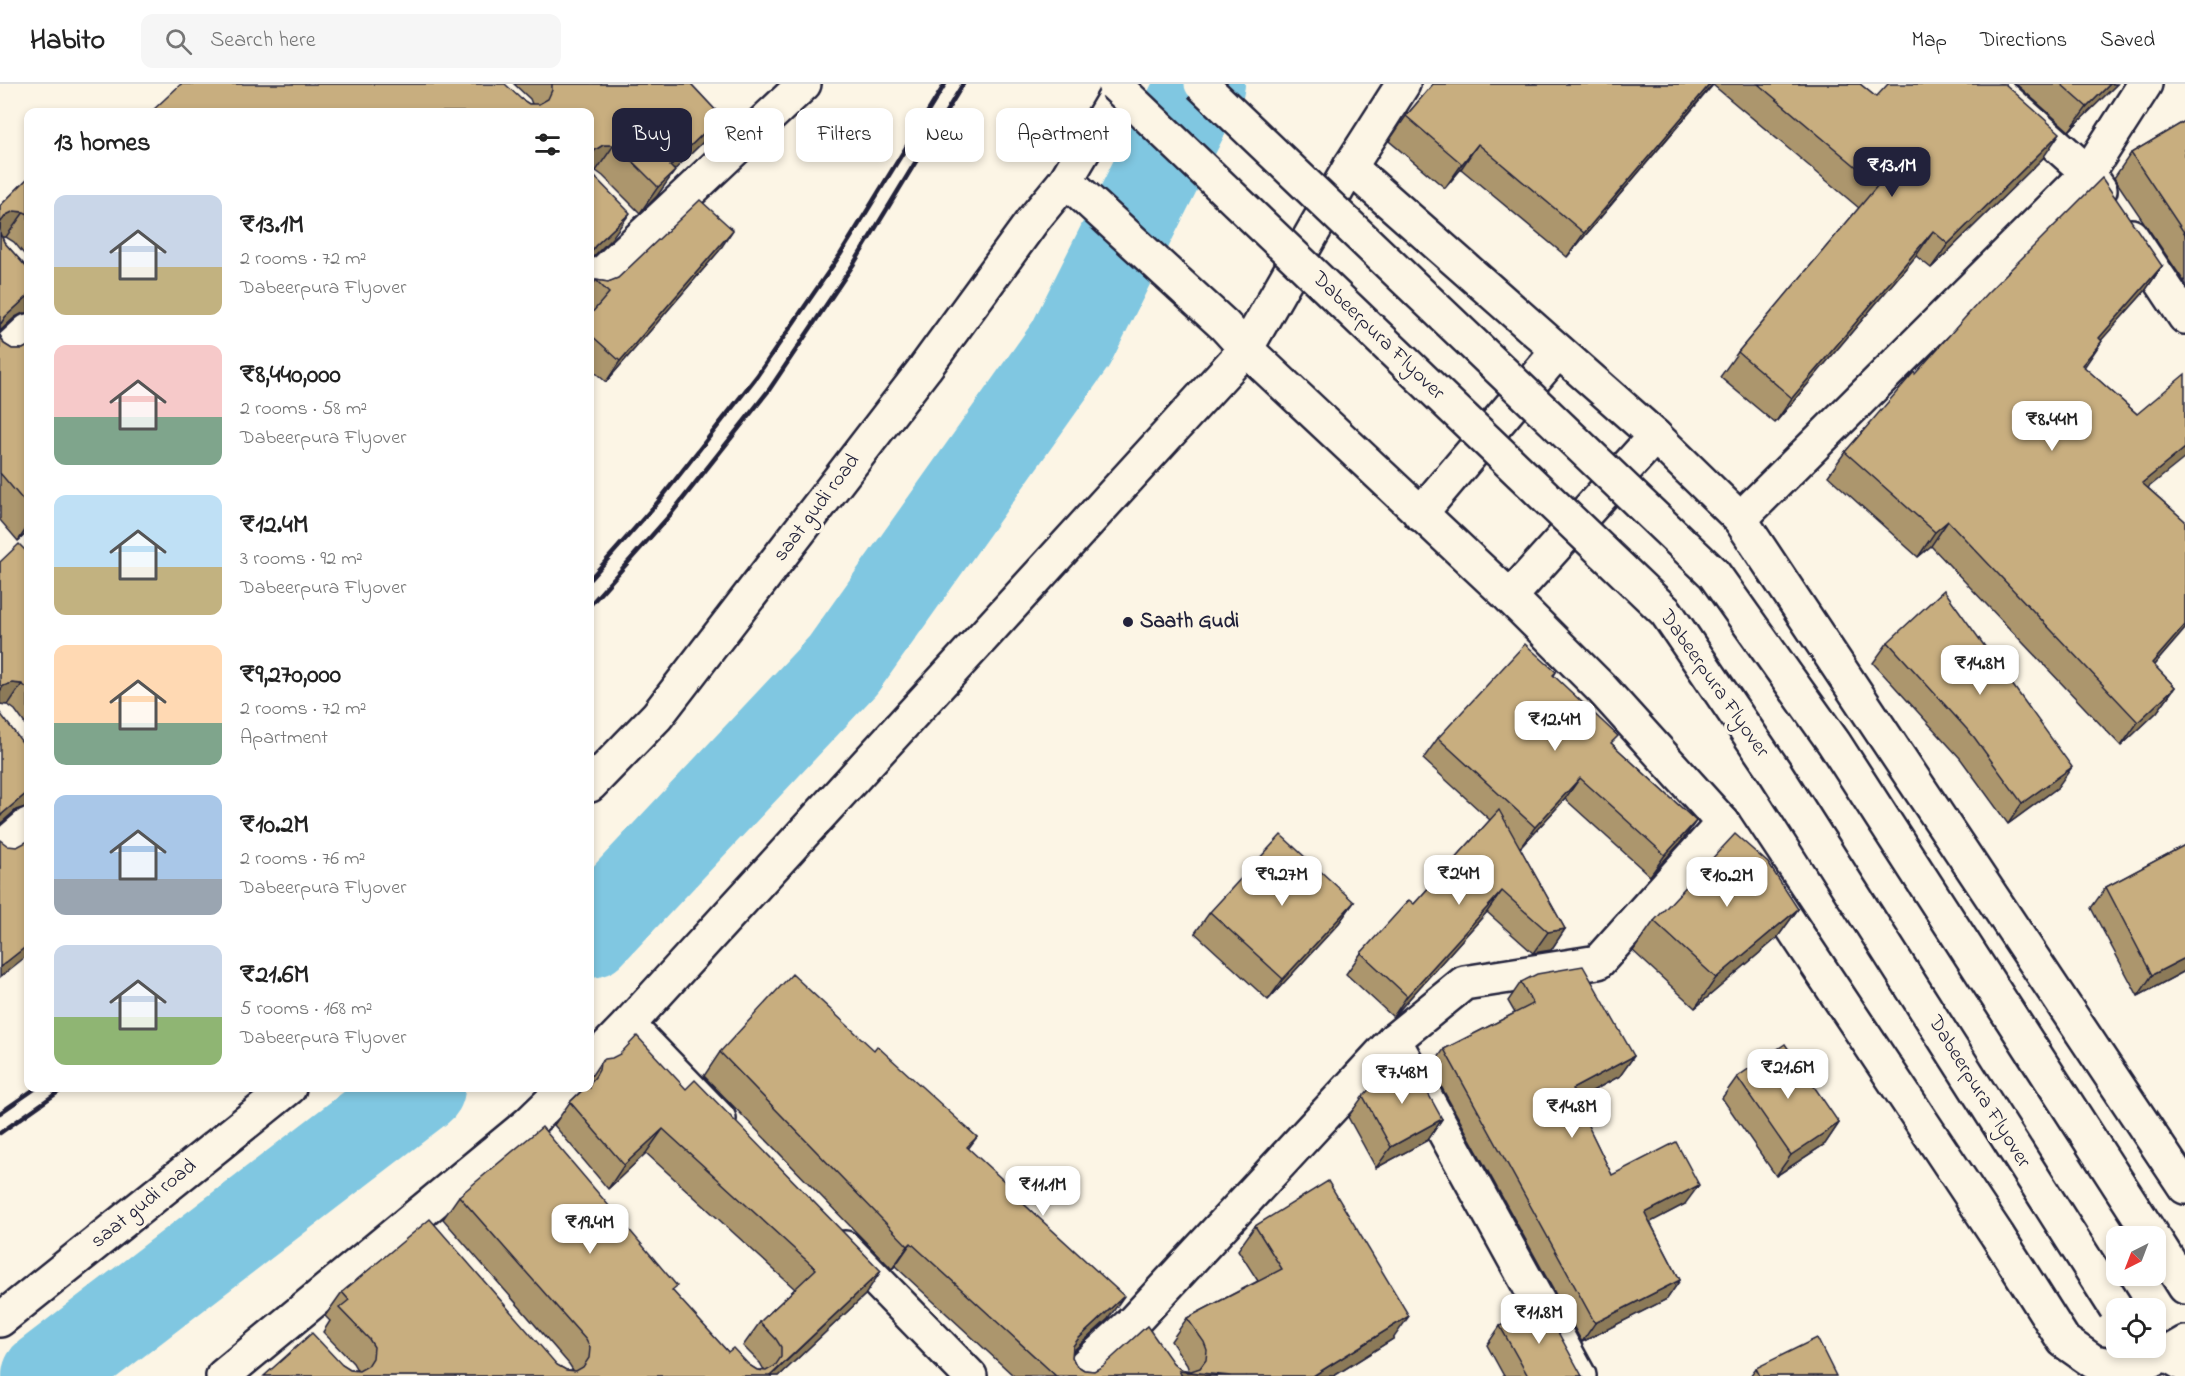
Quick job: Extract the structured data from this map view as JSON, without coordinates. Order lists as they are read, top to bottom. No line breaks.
{"streets":{"street":["Dabeerpura Flyover","saat gudi road"]},"places":["Saath Gudi"],"north":"bottom left","page":{"header":"Habito","search":"Search here","nav":["Map","Directions","Saved"],"chip":["Buy","Rent","Filters","New","Apartment"],"heading":"13 homes","price":["₹13.1M","₹8.44M","₹14.8M","₹12.4M","₹24M","₹9.27M","₹10.2M","₹21.6M","₹7.48M","₹14.8M","₹11.1M","₹19.4M","₹11.8M"],"list":[{"name":"₹13.1M","note":"2 rooms · 72 m² · Dabeerpura Flyover"},{"name":"₹8,440,000","note":"2 rooms · 58 m² · Dabeerpura Flyover"},{"name":"₹12.4M","note":"3 rooms · 92 m² · Dabeerpura Flyover"},{"name":"₹9,270,000","note":"2 rooms · 72 m² · Apartment"},{"name":"₹10.2M","note":"2 rooms · 76 m² · Dabeerpura Flyover"},{"name":"₹21.6M","note":"5 rooms · 168 m² · Dabeerpura Flyover"}]}}
